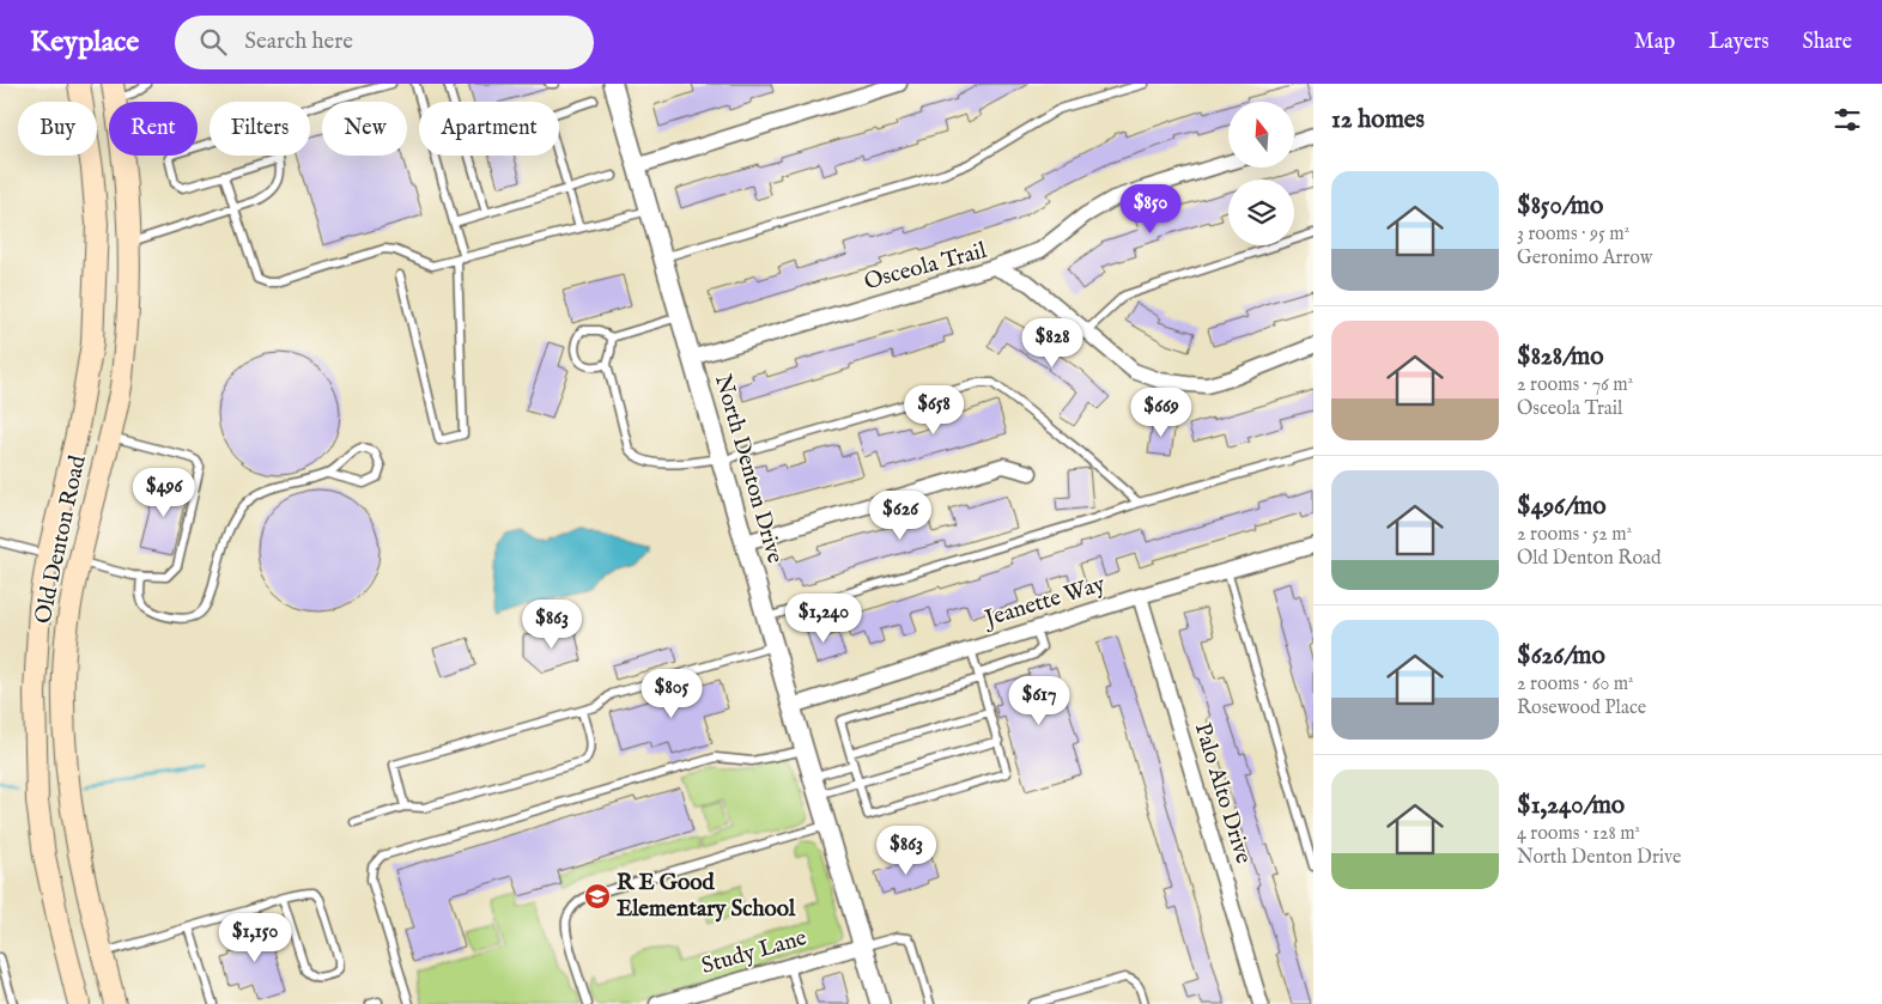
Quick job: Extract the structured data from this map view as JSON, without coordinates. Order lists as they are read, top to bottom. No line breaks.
{"streets":{"main road":["Old Denton Road"],"street":["Osceola Trail","North Denton Drive","Jeanette Way","Palo Alto Drive","Study Lane"]},"crossings":[["Osceola Trail","North Denton Drive"],["North Denton Drive","Jeanette Way"],["North Denton Drive","Study Lane"],["Jeanette Way","Palo Alto Drive"]],"places":{"school or university":["R E Good Elementary School"]},"north":"top","page":{"header":"Keyplace","search":"Search here","nav":["Map","Layers","Share"],"heading":"12 homes","chip":["Buy","Rent","Filters","New","Apartment"],"list":[{"name":"$850/mo","note":"3 rooms · 95 m² · Geronimo Arrow"},{"name":"$828/mo","note":"2 rooms · 76 m² · Osceola Trail"},{"name":"$496/mo","note":"2 rooms · 52 m² · Old Denton Road"},{"name":"$626/mo","note":"2 rooms · 60 m² · Rosewood Place"},{"name":"$1,240/mo","note":"4 rooms · 128 m² · North Denton Drive"}],"price":["$850","$828","$658","$669","$496","$626","$1,240","$863","$805","$617","$863","$1,150"]}}
